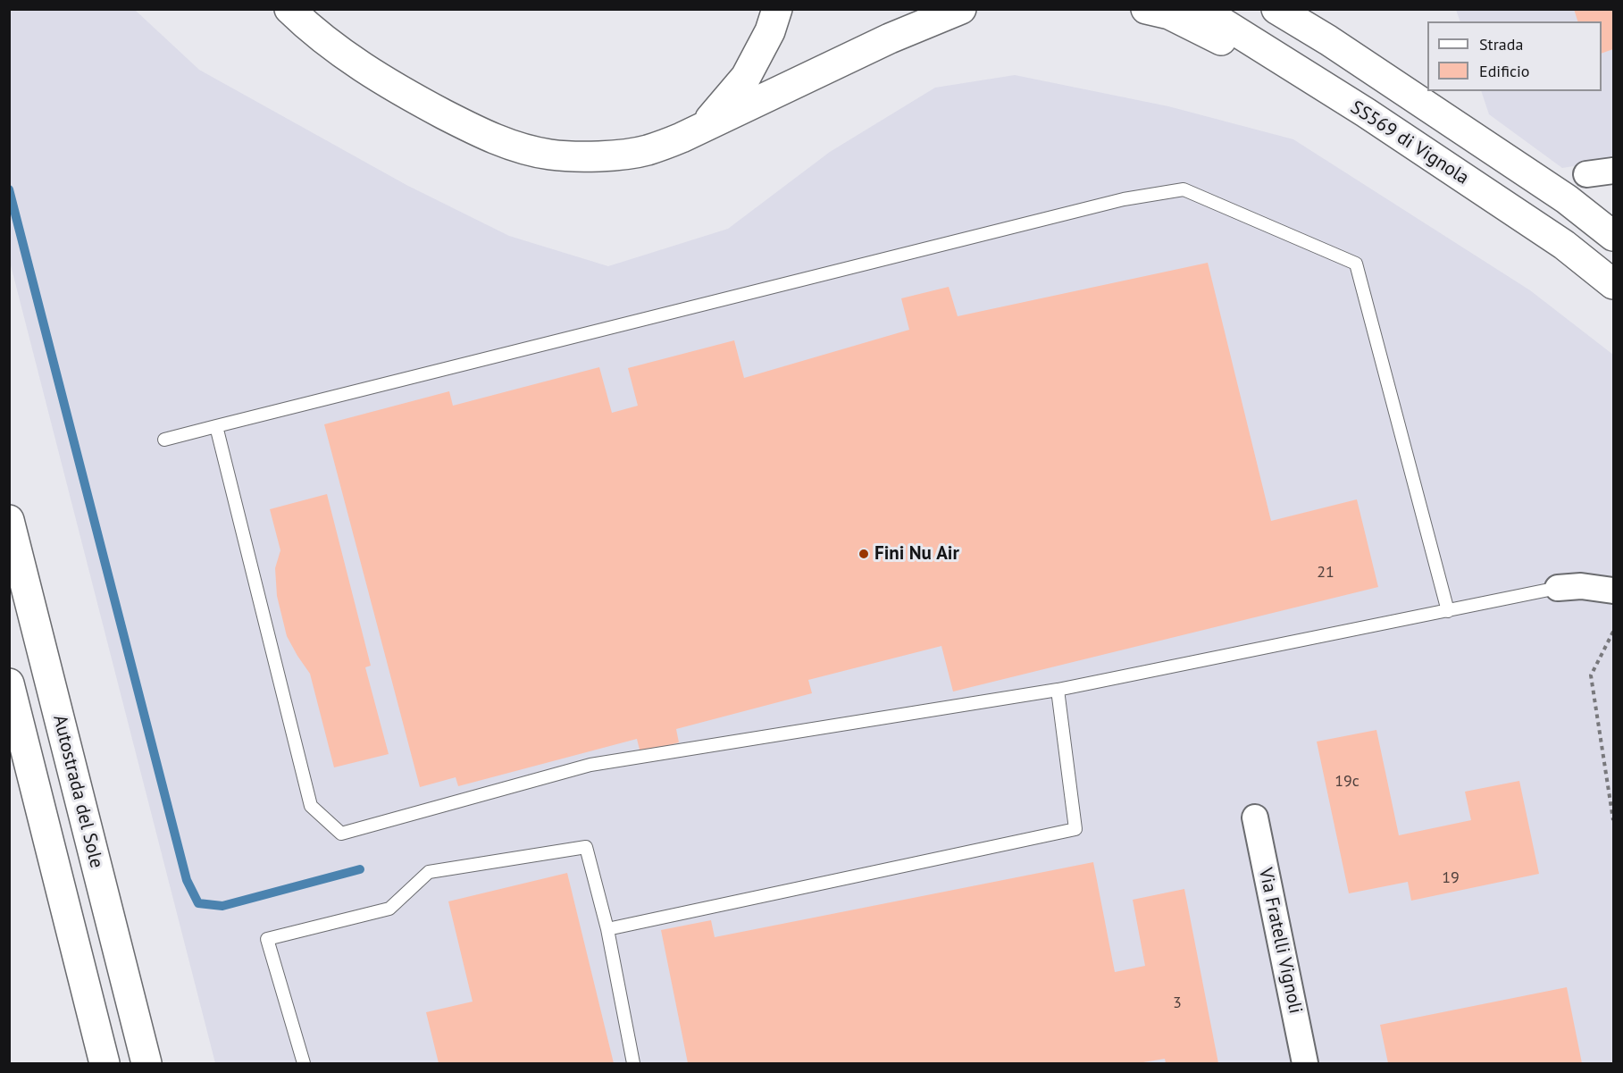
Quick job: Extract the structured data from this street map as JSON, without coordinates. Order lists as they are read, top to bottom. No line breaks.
{"streets":{"highway":["SS569 di Vignola","Autostrada del Sole"],"street":["Via Fratelli Vignoli"]},"places":["Fini Nu Air"],"house_numbers":["21","19c","19","3"],"legend":["Strada","Edificio"]}
